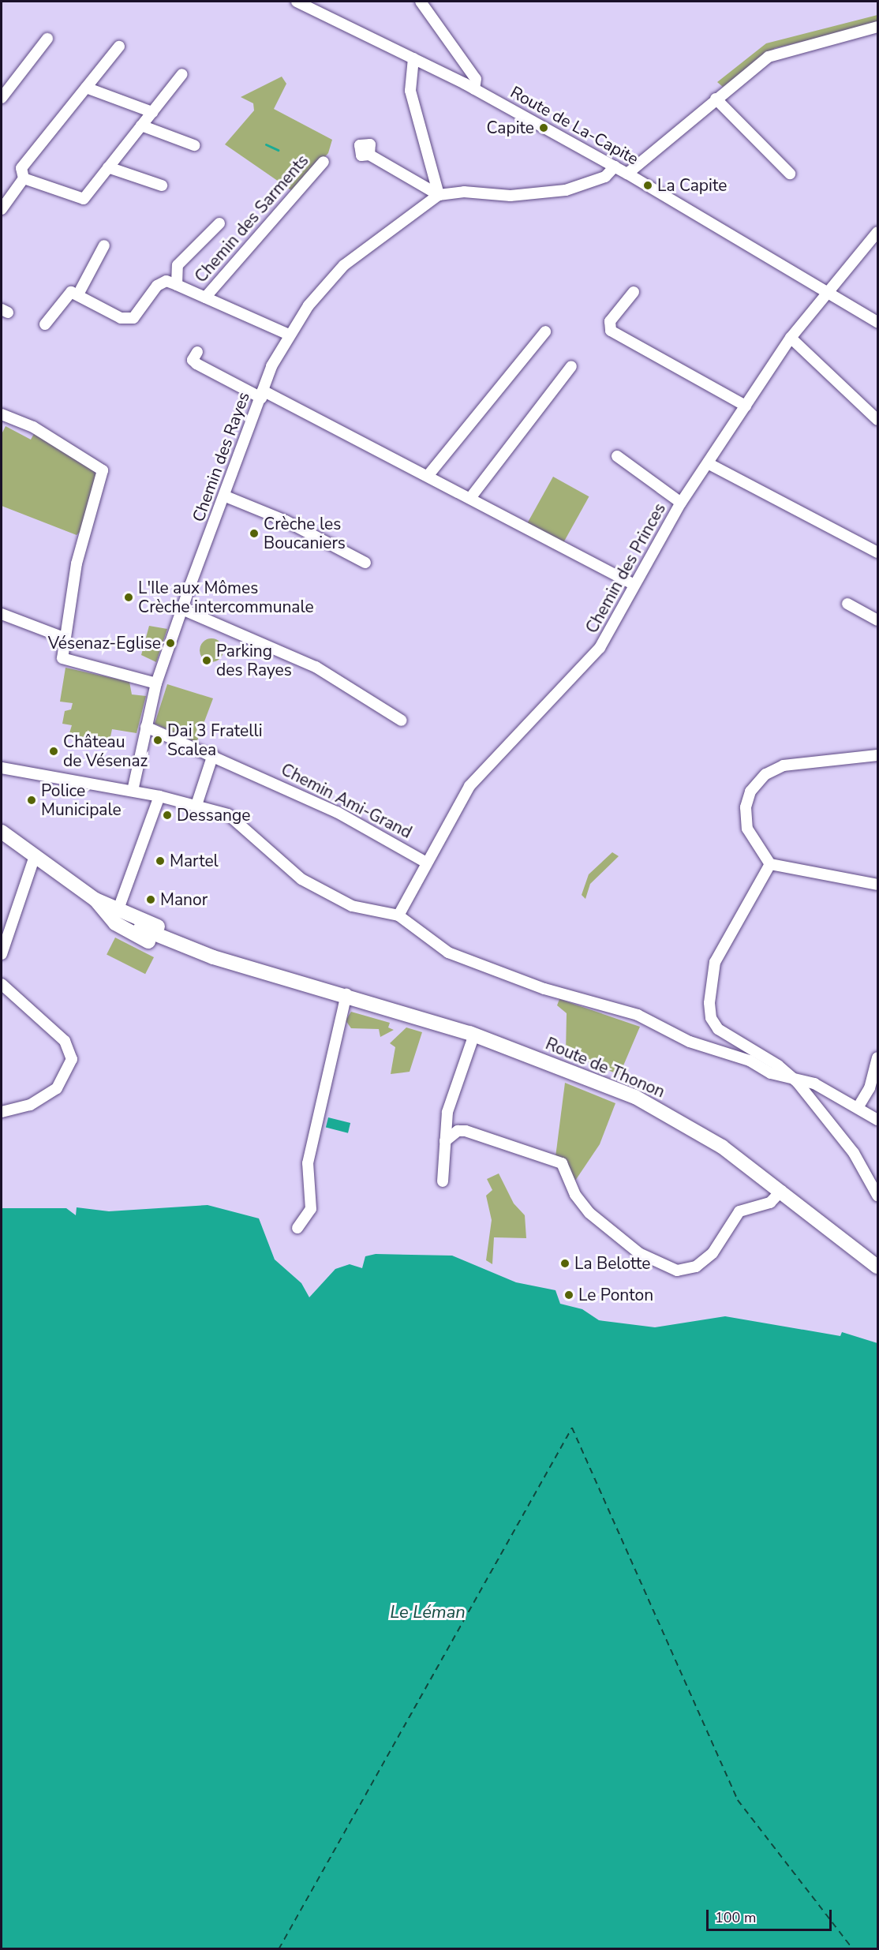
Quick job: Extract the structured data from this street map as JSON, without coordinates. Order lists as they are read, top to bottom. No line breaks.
{"streets":{"main road":["Route de Thonon"],"street":["Route de La-Capite","Chemin des Sarments","Chemin des Rayes","Chemin des Princes","Chemin Ami-Grand"]},"crossings":[["Route de La-Capite","Chemin des Princes"],["Chemin des Sarments","Chemin des Rayes"],["Chemin des Rayes","Chemin Ami-Grand"],["Chemin des Princes","Chemin Ami-Grand"]],"water":["Le Léman"],"places":["Capite","La Capite","Crèche les Boucaniers","L'Ile aux Mômes Crèche intercommunale","Vésenaz-Eglise","Parking des Rayes","Dai 3 Fratelli Scalea","Château de Vésenaz","Police Municipale","Dessange","Martel","Manor","La Belotte","Le Ponton"],"scale_bar":"100 m"}
